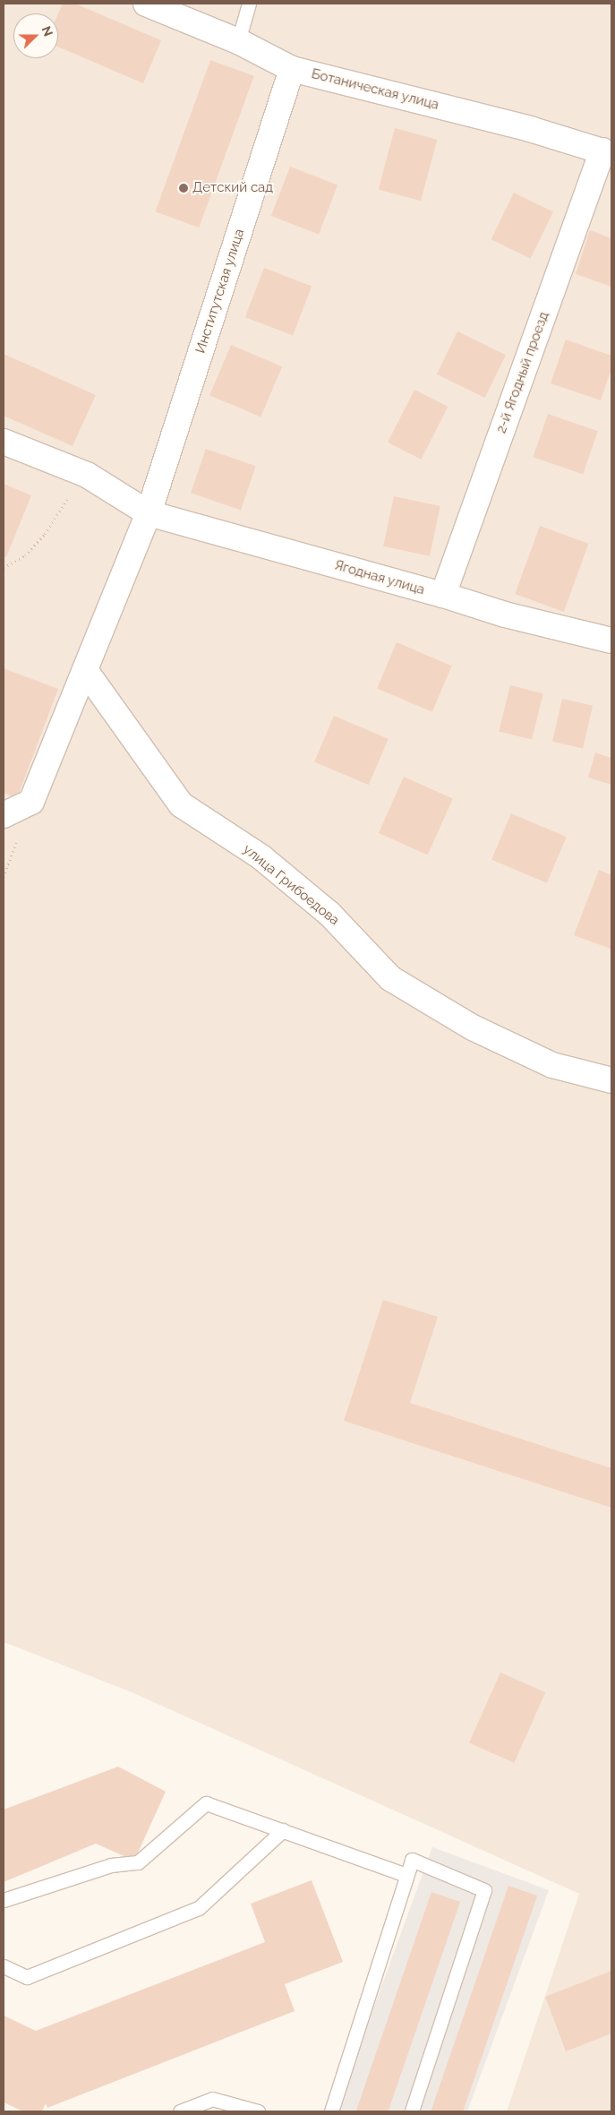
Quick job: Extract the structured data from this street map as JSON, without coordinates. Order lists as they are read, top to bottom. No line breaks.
{"streets":{"street":["Ботаническая улица","Институтская улица","2-й Ягодный проезд","Ягодная улица","улица Грибоедова"]},"crossings":[["Ботаническая улица","Институтская улица"],["Ботаническая улица","2-й Ягодный проезд"],["Институтская улица","Ягодная улица"],["Институтская улица","улица Грибоедова"],["2-й Ягодный проезд","Ягодная улица"]],"places":["Детский сад"],"north":"right"}
